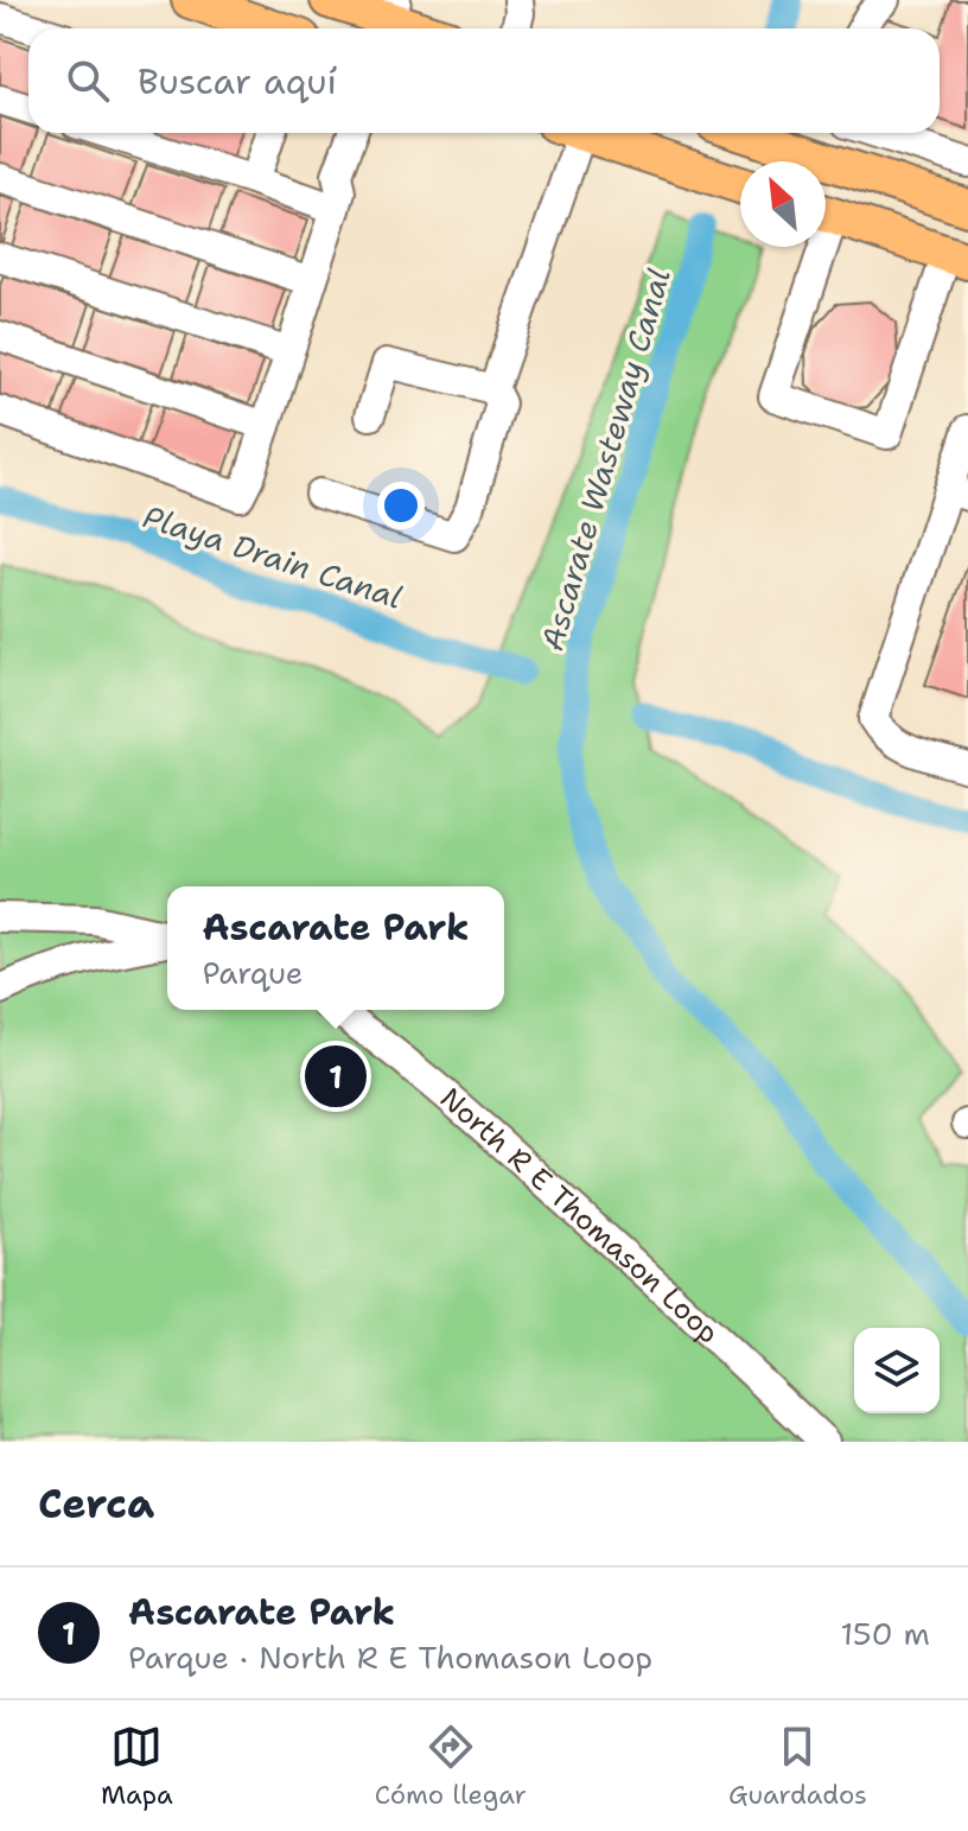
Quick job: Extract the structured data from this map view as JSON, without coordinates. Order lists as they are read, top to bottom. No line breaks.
{"streets":{"street":["North R E Thomason Loop"]},"water":["Ascarate Wasteway Canal","Playa Drain Canal"],"north":"top left","page":{"search":"Buscar aquí","popup":["Ascarate Park","Parque"],"pins":"1","heading":"Cerca","list":[{"mark":"1","name":"Ascarate Park","note":"Parque · North R E Thomason Loop","value":"150 m"}],"nav":["Mapa","Cómo llegar","Guardados"]}}
